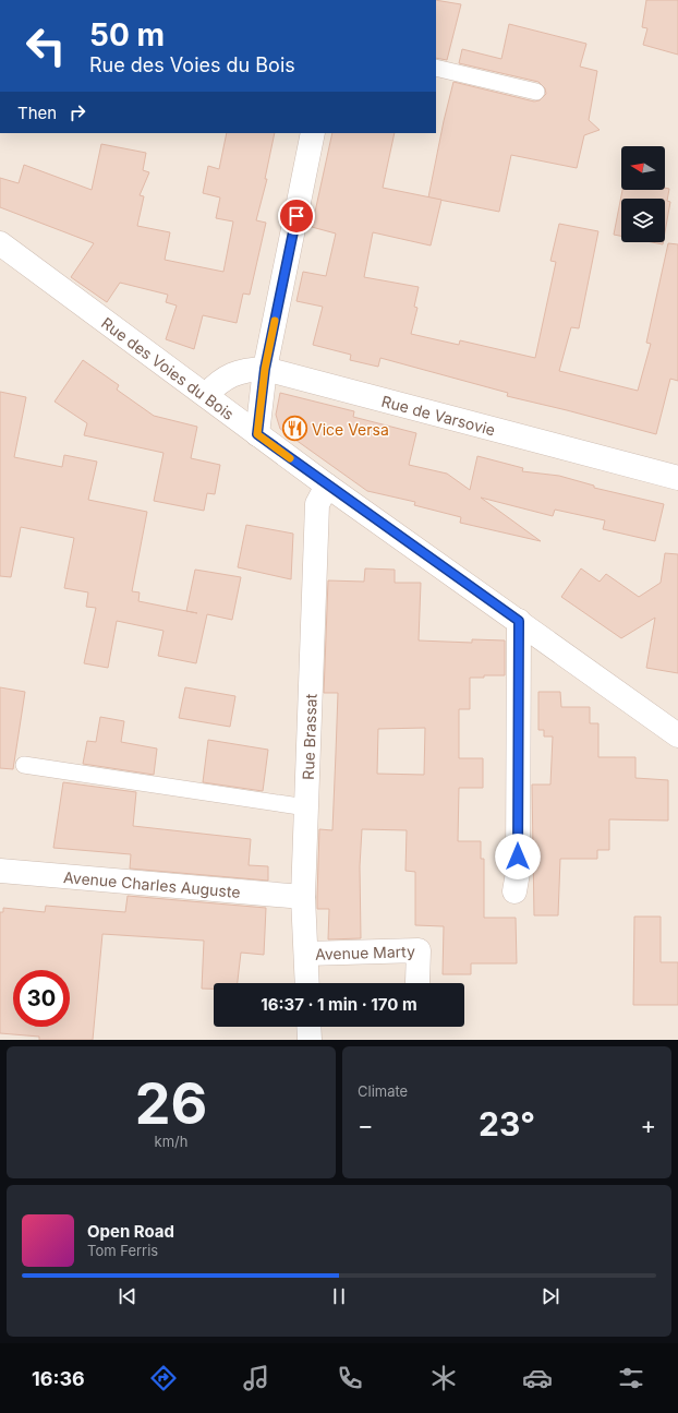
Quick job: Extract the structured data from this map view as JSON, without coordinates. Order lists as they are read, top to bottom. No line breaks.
{"streets":{"street":["Rue des Voies du Bois","Rue de Varsovie","Rue Brassat","Avenue Charles Auguste","Avenue Marty"]},"crossings":[["Rue des Voies du Bois","Rue de Varsovie"],["Rue des Voies du Bois","Rue Brassat"],["Rue Brassat","Avenue Charles Auguste"],["Rue Brassat","Avenue Marty"]],"places":{"restaurant":["Vice Versa"]},"north":"left","page":{"turn":["50 m","Rue des Voies du Bois"],"then":"Then","limit":"30","trip":"16:37 · 1 min · 170 m","tile":[["26","km/h"],"Climate"],"heat":["−","23°","+"],"song":["Open Road","Tom Ferris"],"tabs":"16:36"}}
